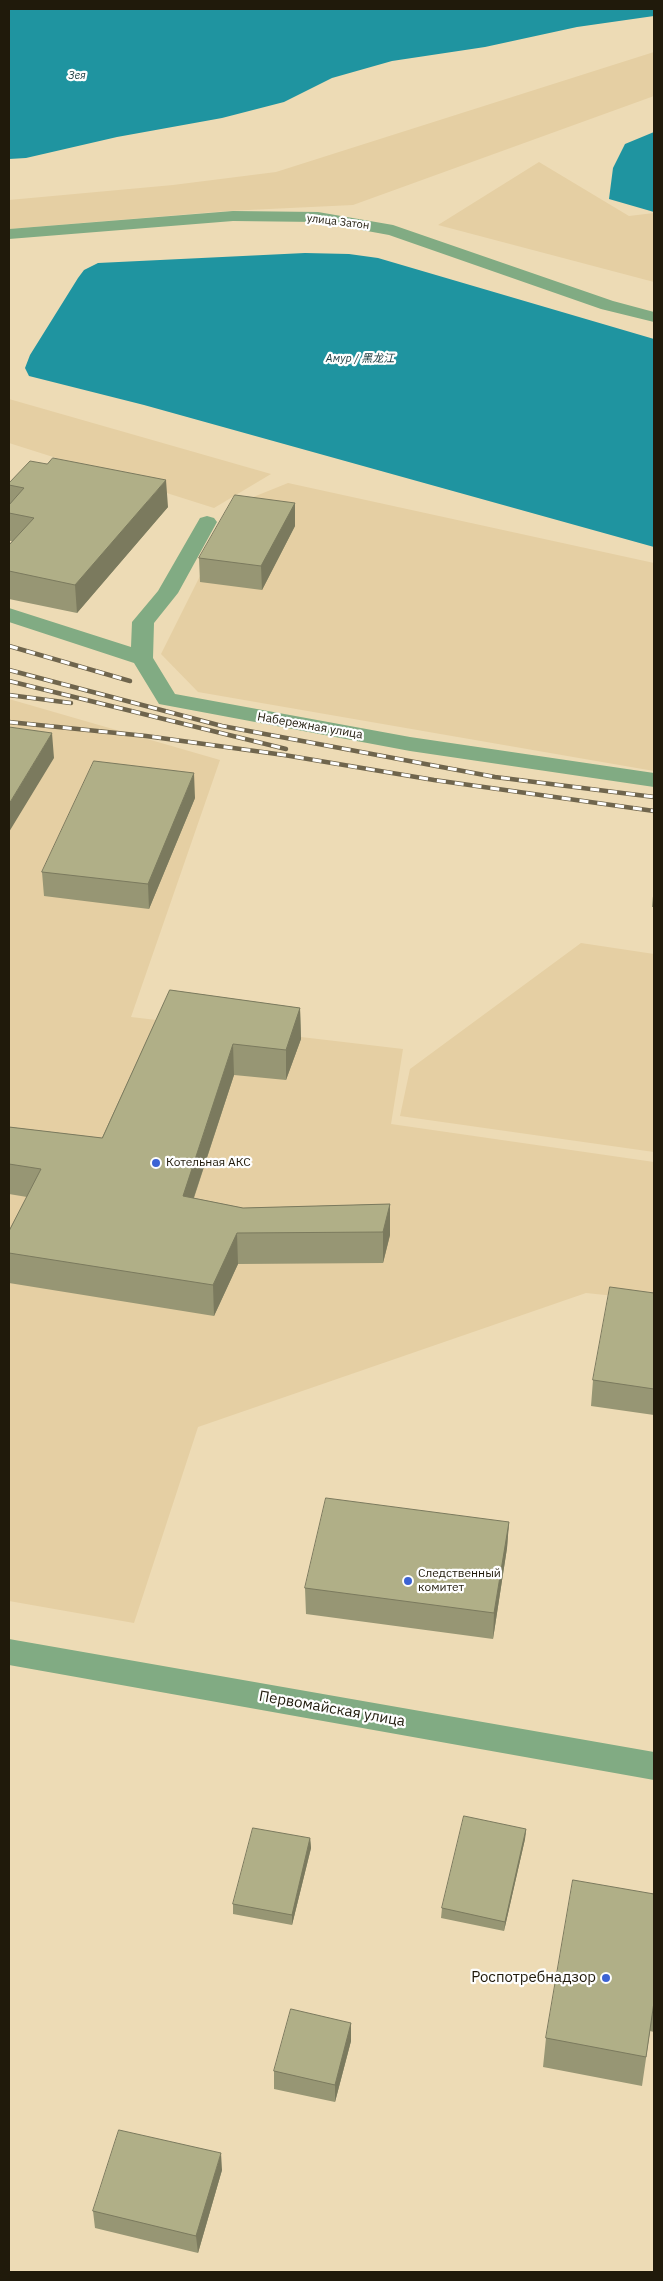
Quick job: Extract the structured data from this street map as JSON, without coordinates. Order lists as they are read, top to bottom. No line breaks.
{"streets":{"street":["улица Затон","Набережная улица","Первомайская улица"]},"water":["Зея","Амур / 黑龙江"],"places":["Котельная АКС","Следственный комитет","Роспотребнадзор"]}
